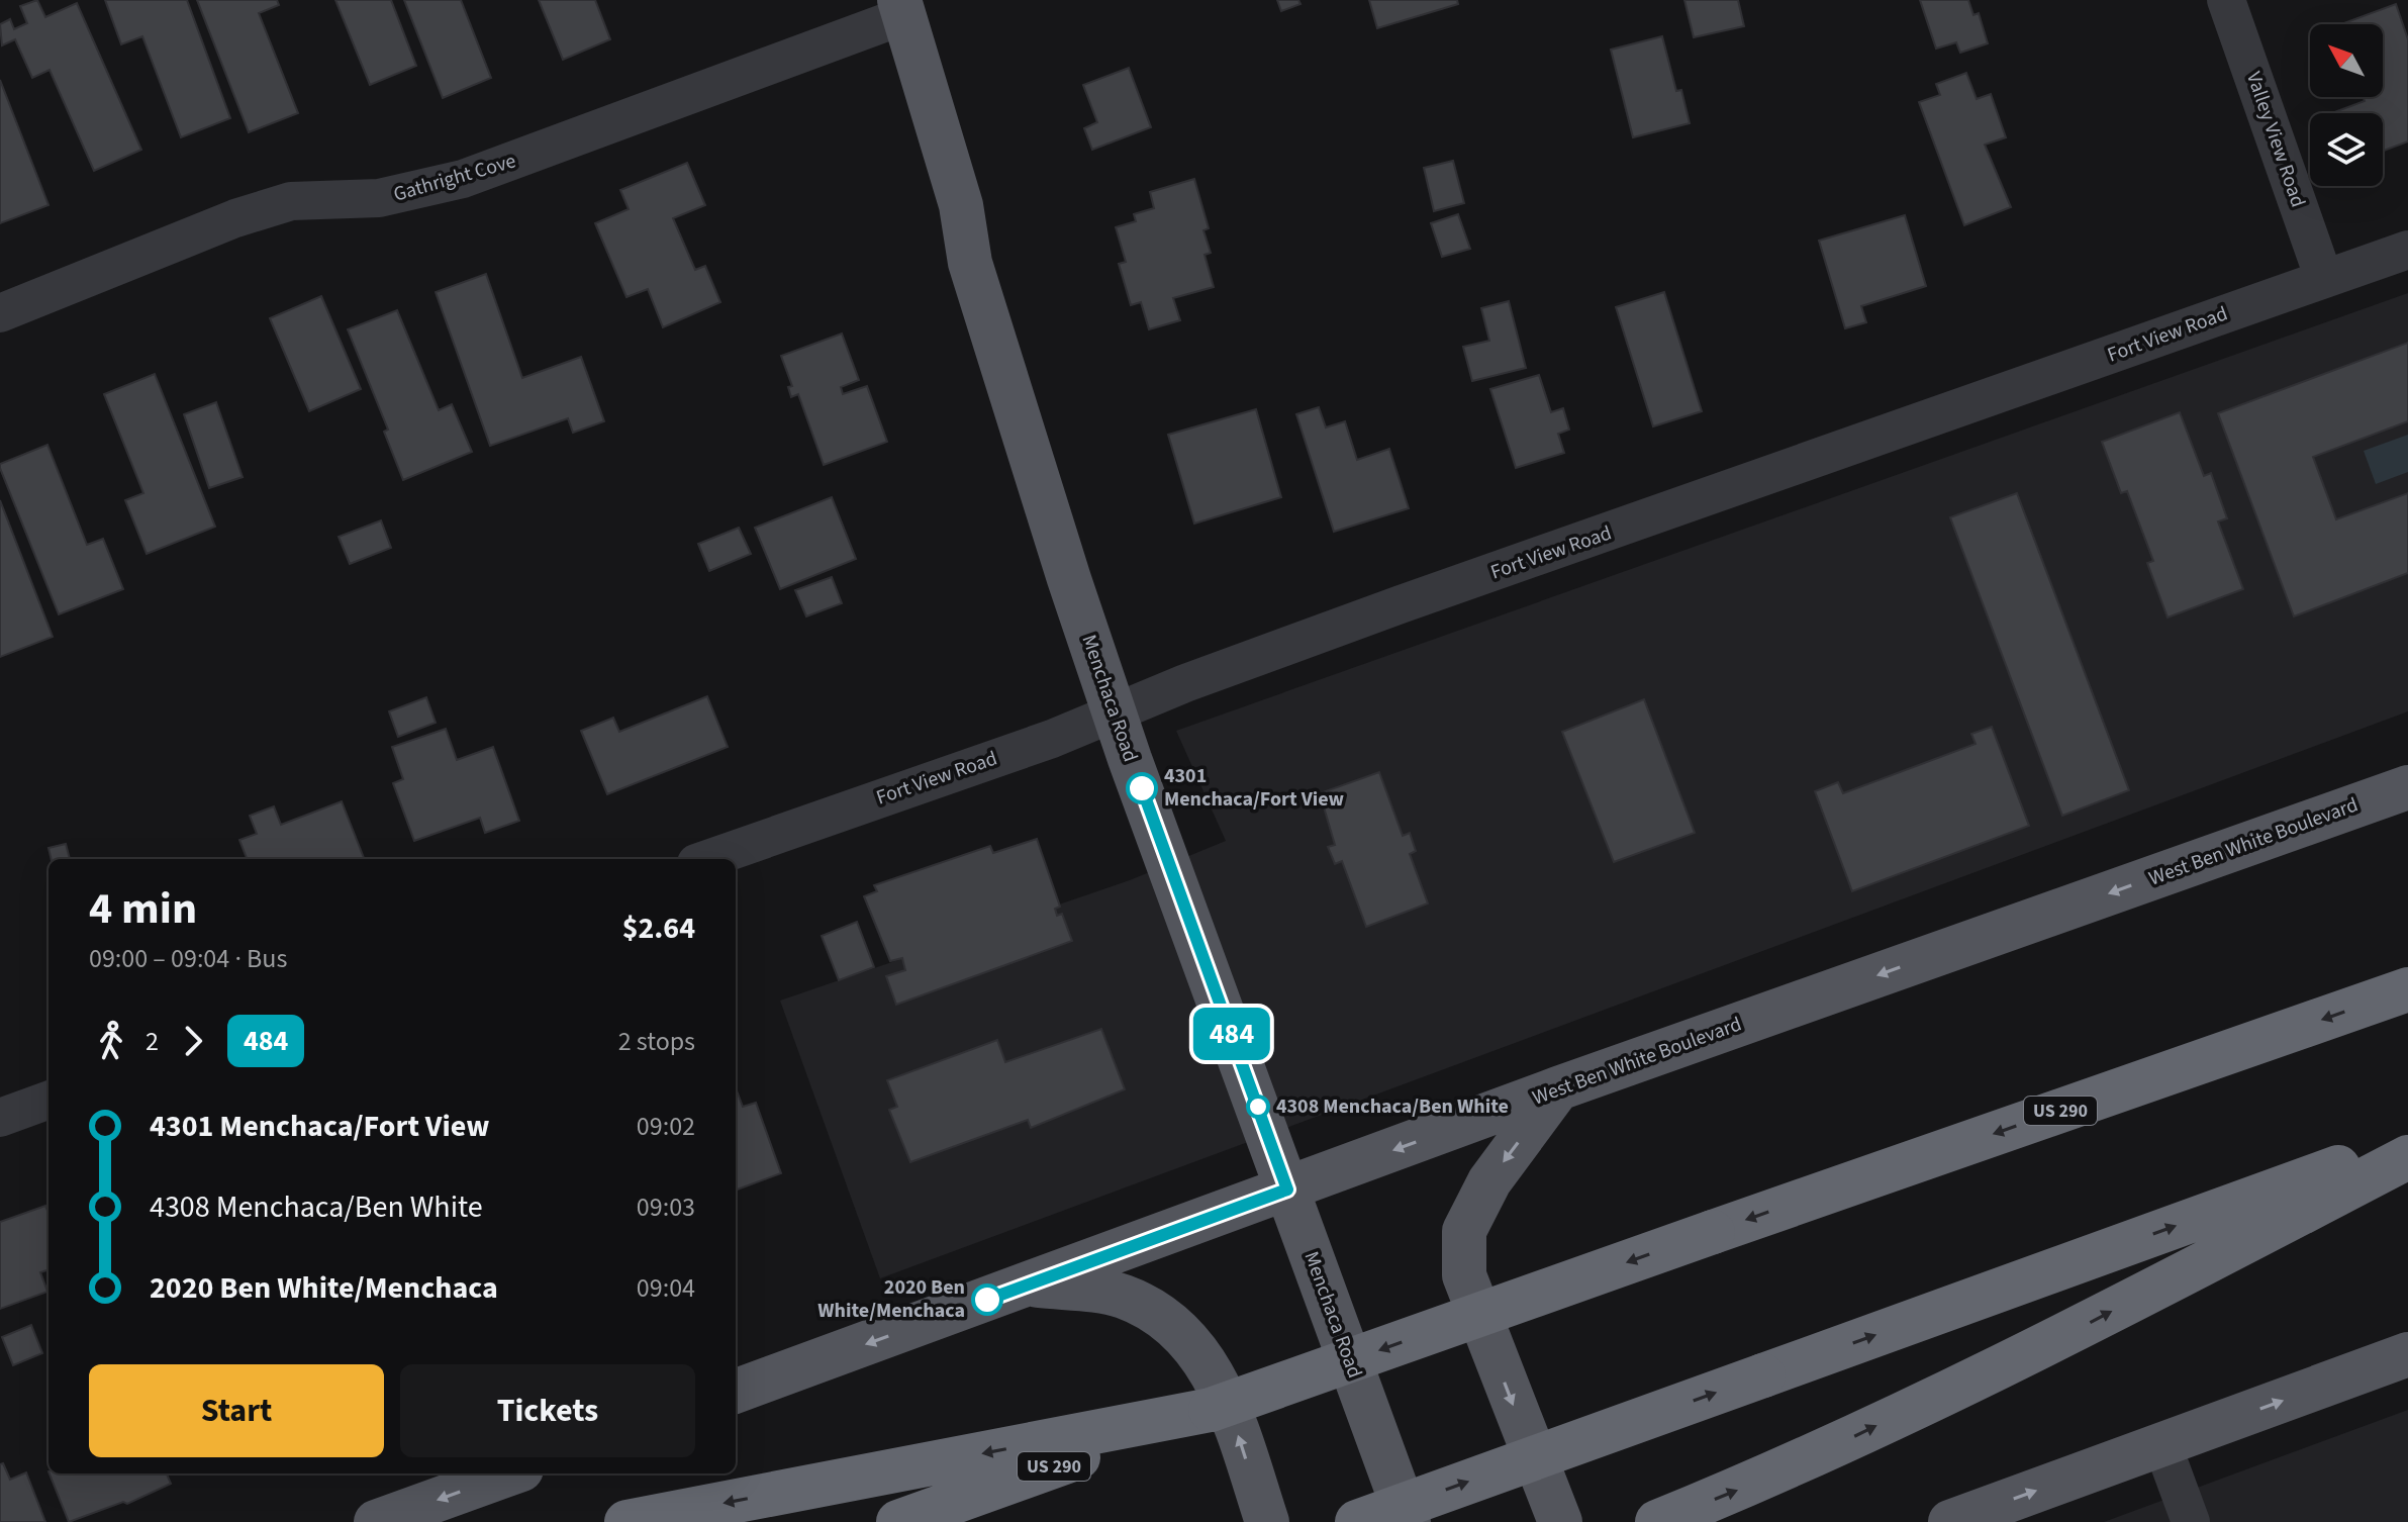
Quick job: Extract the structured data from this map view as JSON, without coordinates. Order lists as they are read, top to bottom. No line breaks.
{"streets":{"highway":["US 290"],"main road":["Menchaca Road","West Ben White Boulevard"],"street":["Valley View Road","Gathright Cove","Fort View Road"]},"crossings":[["Valley View Road","Fort View Road"],["Gathright Cove","Menchaca Road"],["Fort View Road","Menchaca Road"],["Menchaca Road","West Ben White Boulevard"]],"one_way":["West Ben White Boulevard"],"places":["4301 Menchaca/Fort View","4308 Menchaca/Ben White","2020 Ben White/Menchaca"],"lines":["bus line 484"],"north":"top left","page":{"on_map":"484","heading":["4 min","09:00 – 09:04 · Bus","$2.64"],"legs":["2","484","2 stops"],"list":[{"name":"4301 Menchaca/Fort View","value":"09:02"},{"name":"4308 Menchaca/Ben White","value":"09:03"},{"name":"2020 Ben White/Menchaca","value":"09:04"}],"buttons":["Start","Tickets"]}}
